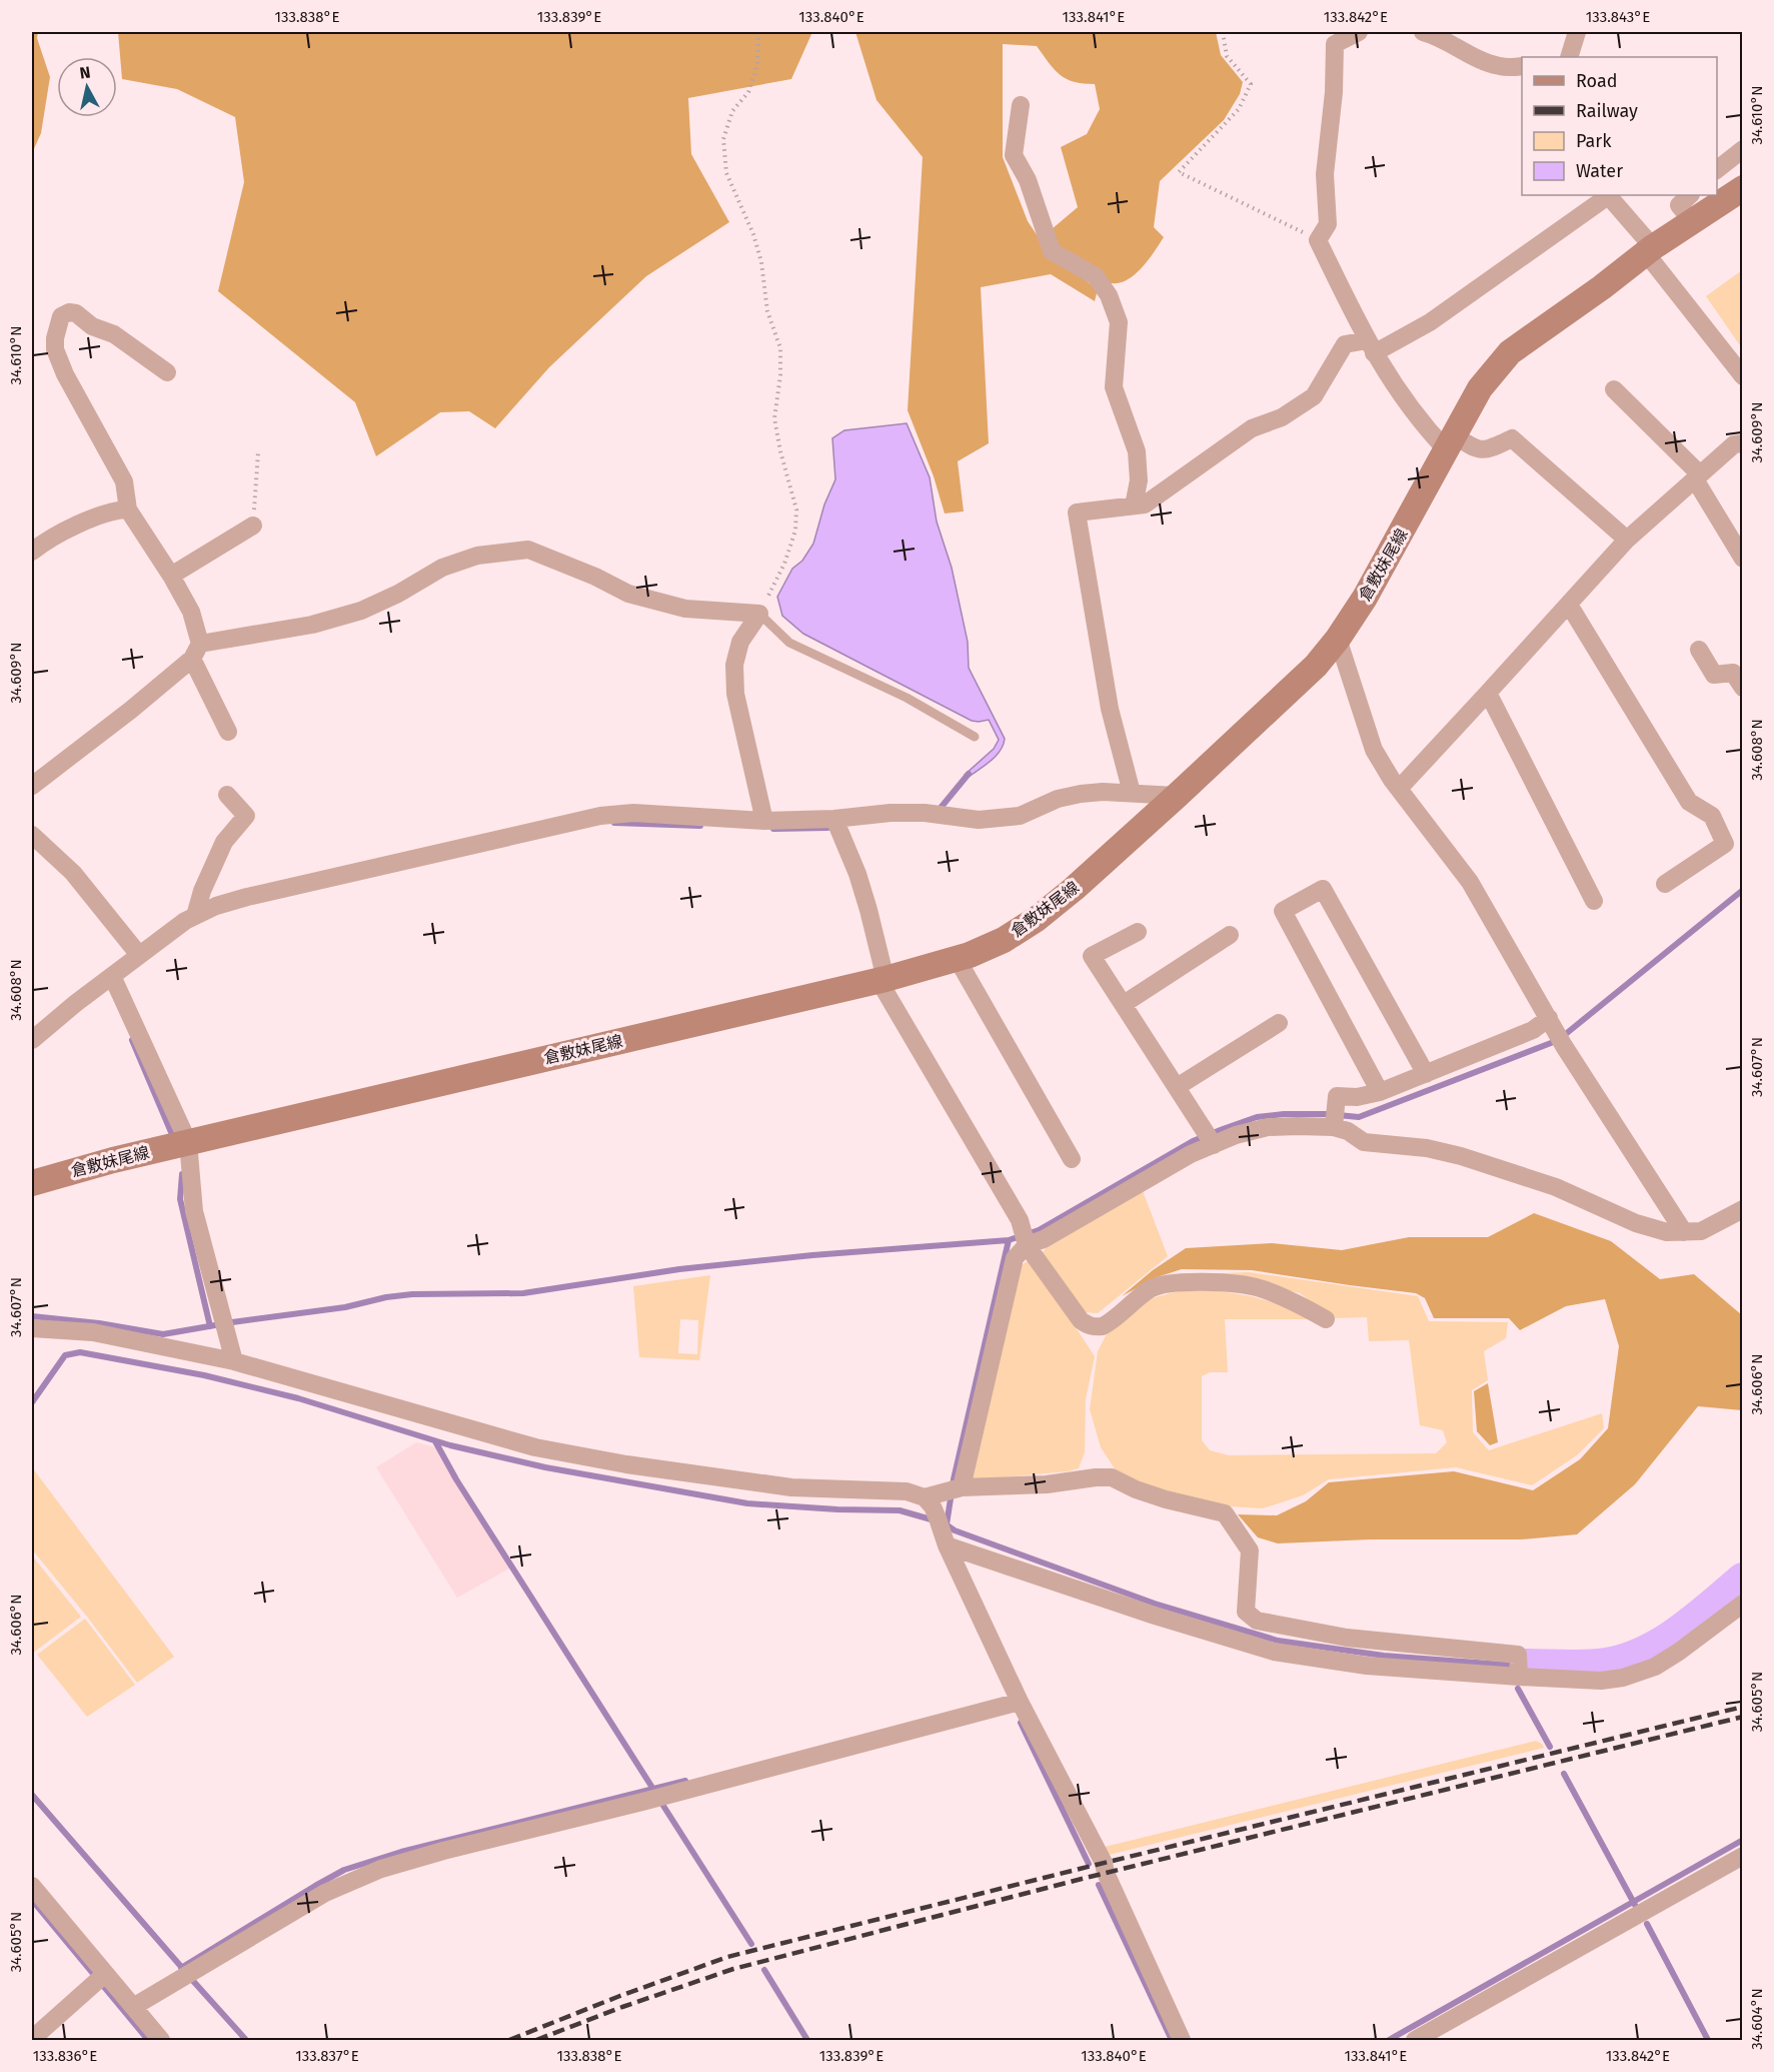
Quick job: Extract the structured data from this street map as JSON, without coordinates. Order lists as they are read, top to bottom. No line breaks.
{"streets":{"main road":["倉敷妹尾線"]},"legend":["Road","Railway","Park","Water"],"north":"top","coordinates":["133.838°E","133.839°E","133.840°E","133.841°E","133.842°E","133.843°E","34.610°N","34.609°N","34.608°N","34.607°N","34.606°N","34.605°N","34.604°N","133.836°E","133.837°E"]}
